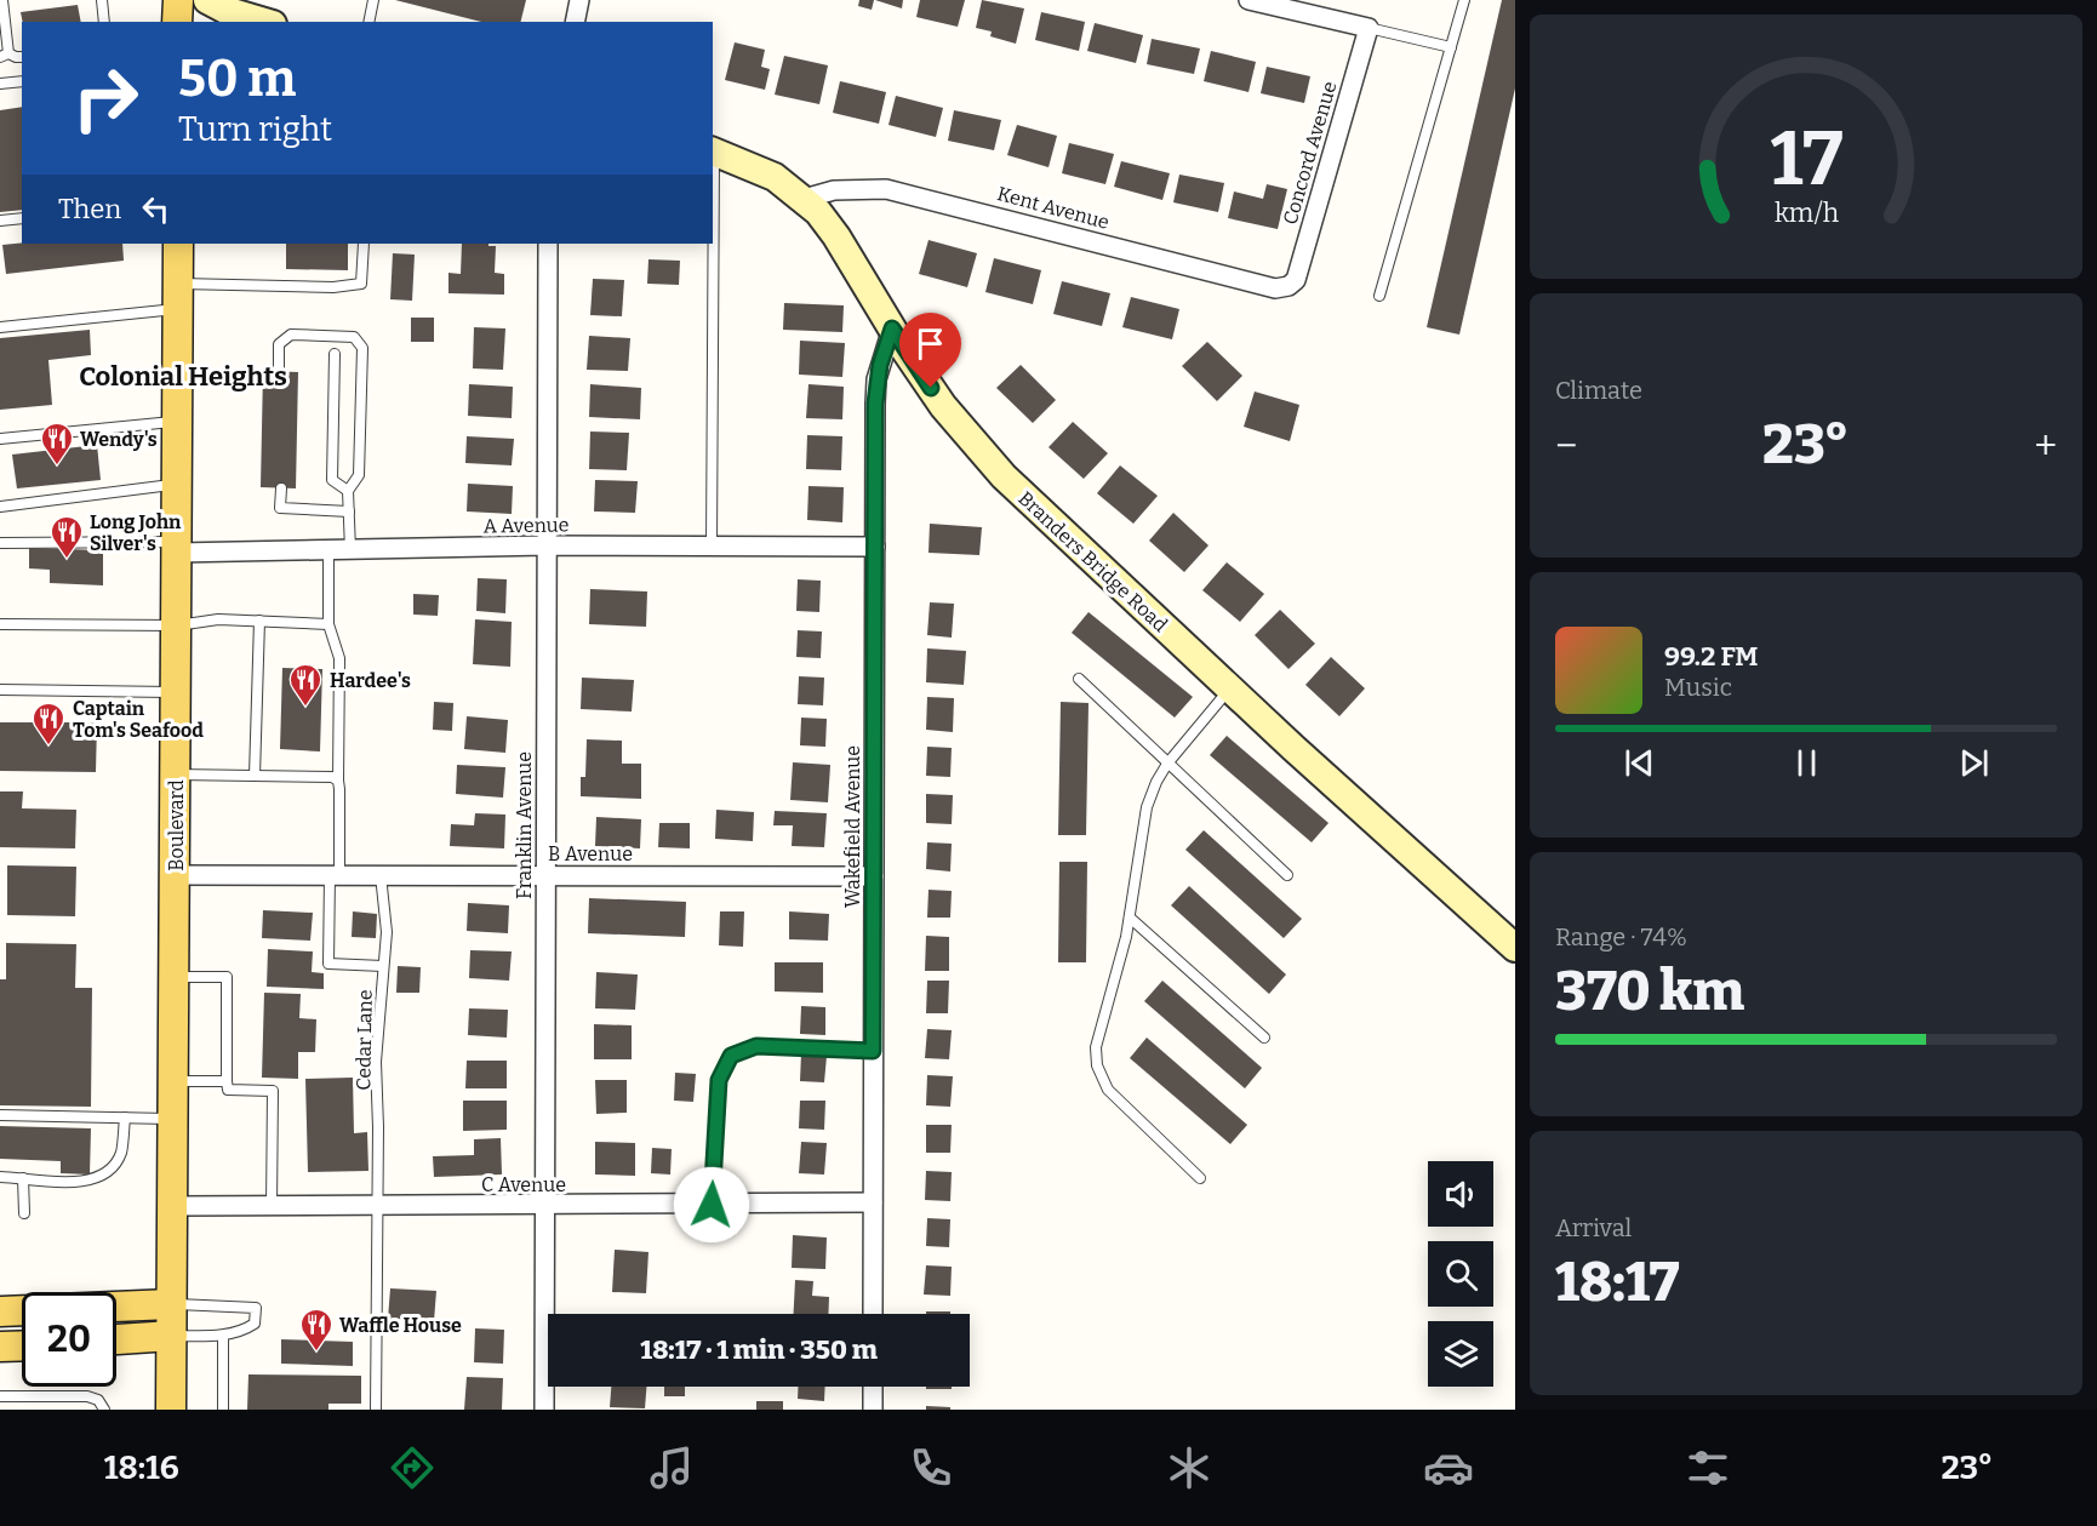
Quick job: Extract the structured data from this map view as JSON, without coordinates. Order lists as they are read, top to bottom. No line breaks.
{"streets":{"main road":["Boulevard"],"street":["Concord Avenue","Kent Avenue","A Avenue","Branders Bridge Road","Franklin Avenue","Wakefield Avenue","B Avenue","C Avenue"],"lane":["Cedar Lane"]},"crossings":[["Concord Avenue","Kent Avenue"],["Kent Avenue","Branders Bridge Road"],["A Avenue","Boulevard"],["A Avenue","Franklin Avenue"],["A Avenue","Wakefield Avenue"],["Branders Bridge Road","Wakefield Avenue"],["Boulevard","B Avenue"],["Boulevard","C Avenue"],["Franklin Avenue","B Avenue"],["Franklin Avenue","C Avenue"],["Wakefield Avenue","B Avenue"],["Wakefield Avenue","C Avenue"],["B Avenue","Cedar Lane"],["Cedar Lane","C Avenue"]],"districts":["Colonial Heights"],"places":{"restaurant":["Wendy's","Long John Silver's","Hardee's","Captain Tom's Seafood","Waffle House"]},"page":{"turn":["50 m","Turn right"],"then":"Then","tile":["Climate",["Range · 74%","370 km"],["Arrival","18:17"]],"heat":["−","23°","+"],"song":["99.2 FM","Music"],"limit":"20","trip":"18:17 · 1 min · 350 m","tabs":["18:16","23°"],"gauge":["17","km/h"]}}
